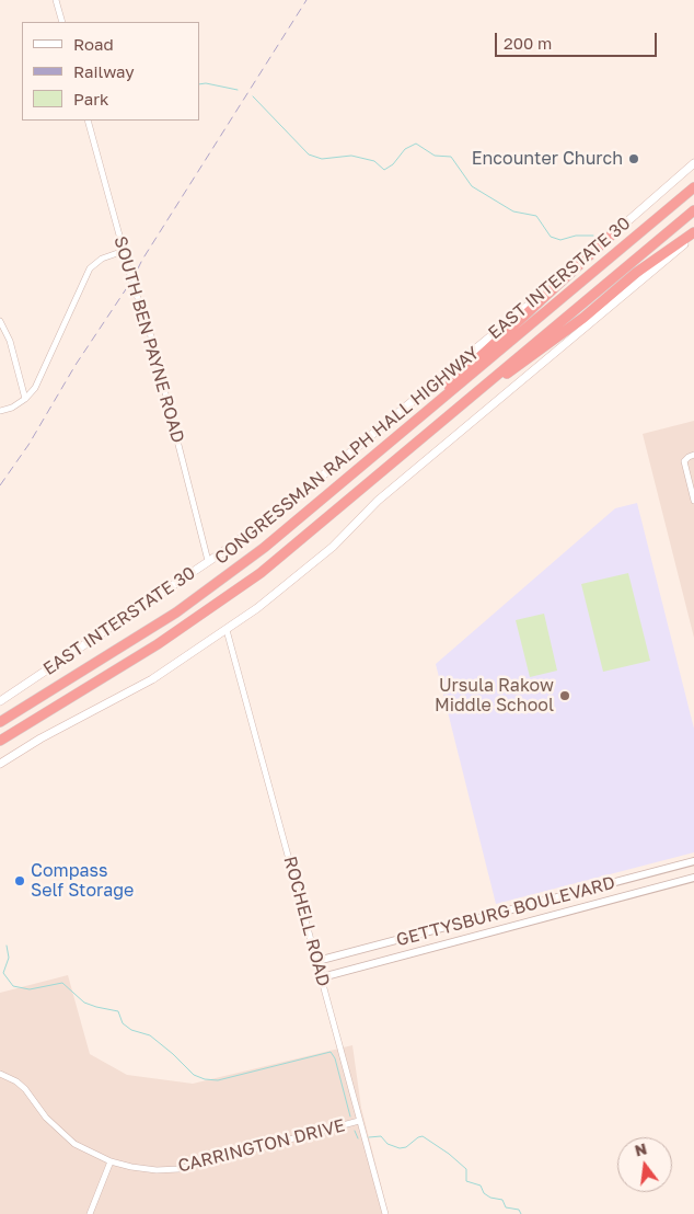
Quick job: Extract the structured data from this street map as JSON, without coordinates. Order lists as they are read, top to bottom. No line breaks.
{"streets":{"highway":["CONGRESSMAN RALPH HALL HIGHWAY"],"main road":["EAST INTERSTATE 30"],"street":["SOUTH BEN PAYNE ROAD","GETTYSBURG BOULEVARD","ROCHELL ROAD","CARRINGTON DRIVE"]},"crossings":[["EAST INTERSTATE 30","SOUTH BEN PAYNE ROAD"],["GETTYSBURG BOULEVARD","ROCHELL ROAD"],["ROCHELL ROAD","CARRINGTON DRIVE"]],"places":["Encounter Church","Ursula Rakow Middle School","Compass Self Storage"],"legend":["Road","Railway","Park"],"scale_bar":"200 m","north":"top"}
